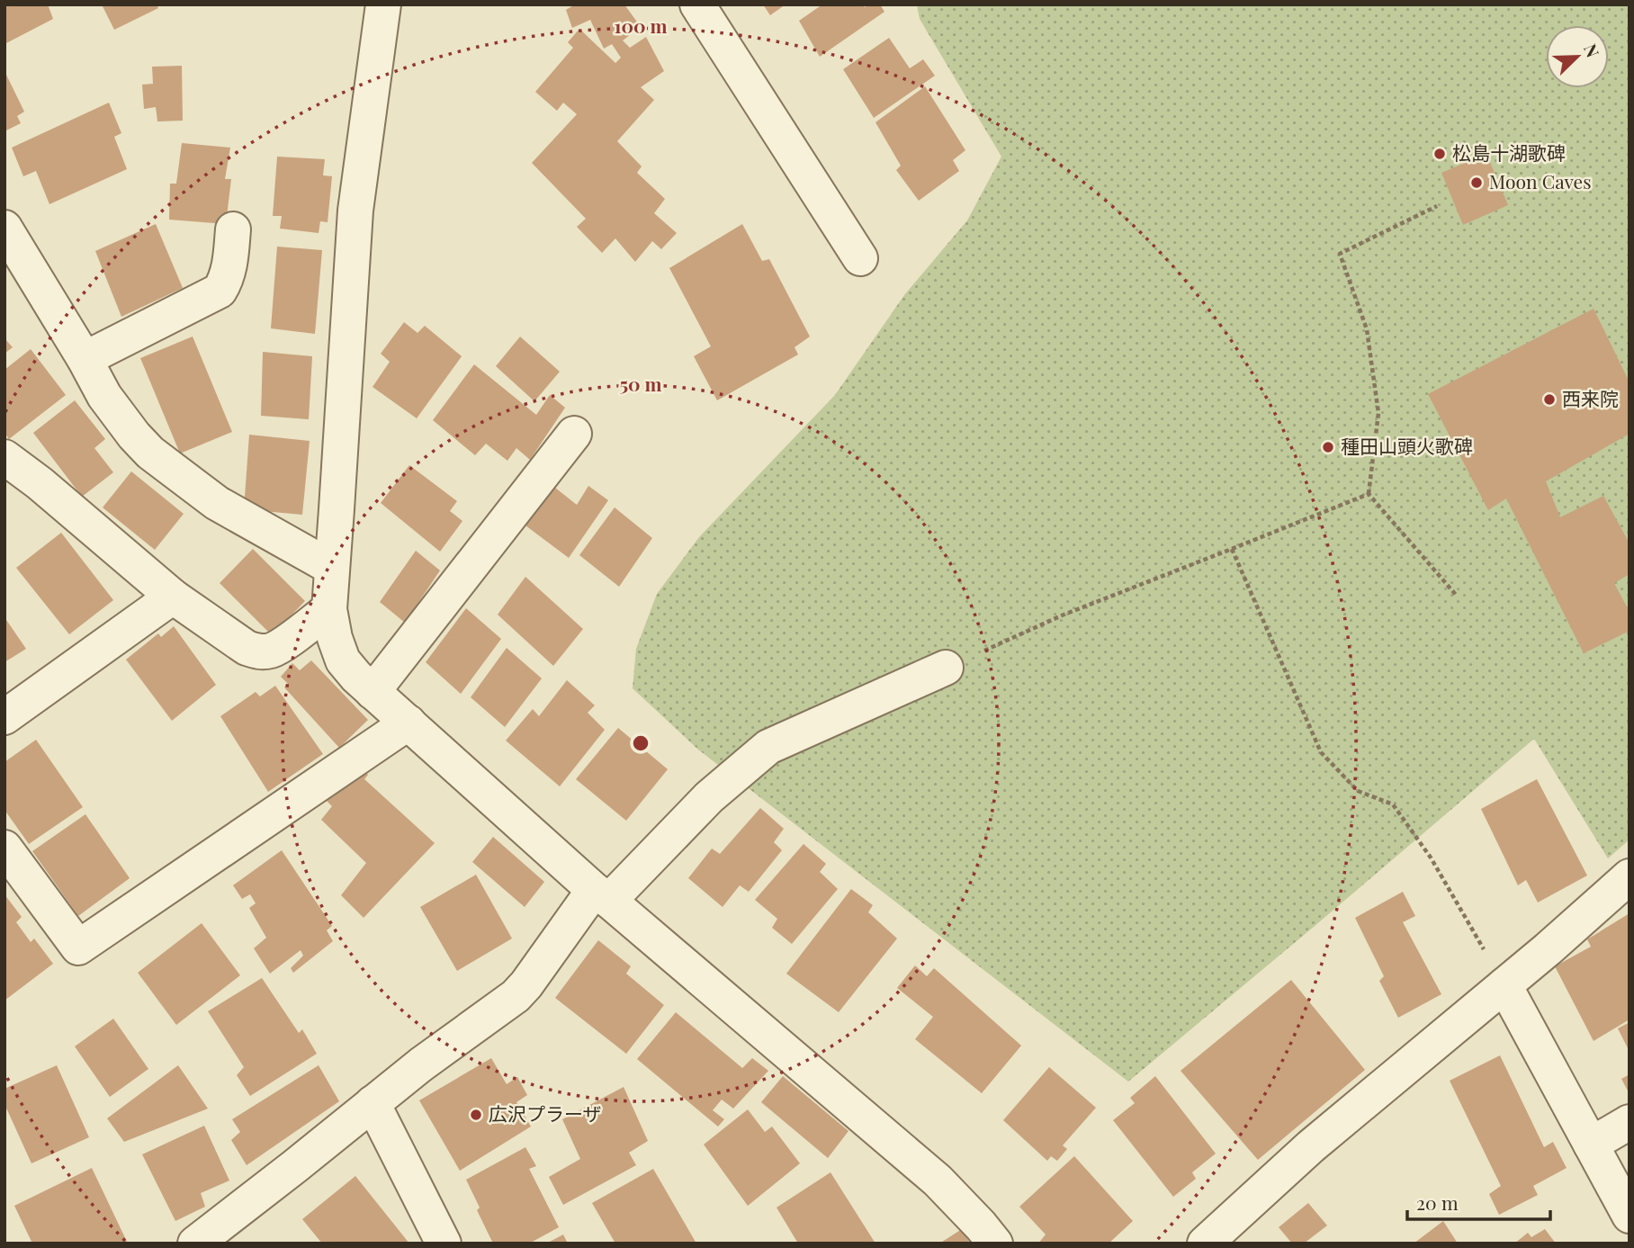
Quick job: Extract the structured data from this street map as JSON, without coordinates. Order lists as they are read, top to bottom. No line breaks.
{"places":["松島十湖歌碑","Moon Caves","西来院","種田山頭火歌碑","広沢プラーザ"],"scale_bar":"20 m","north":"top right","rings":["100 m","50 m"]}
